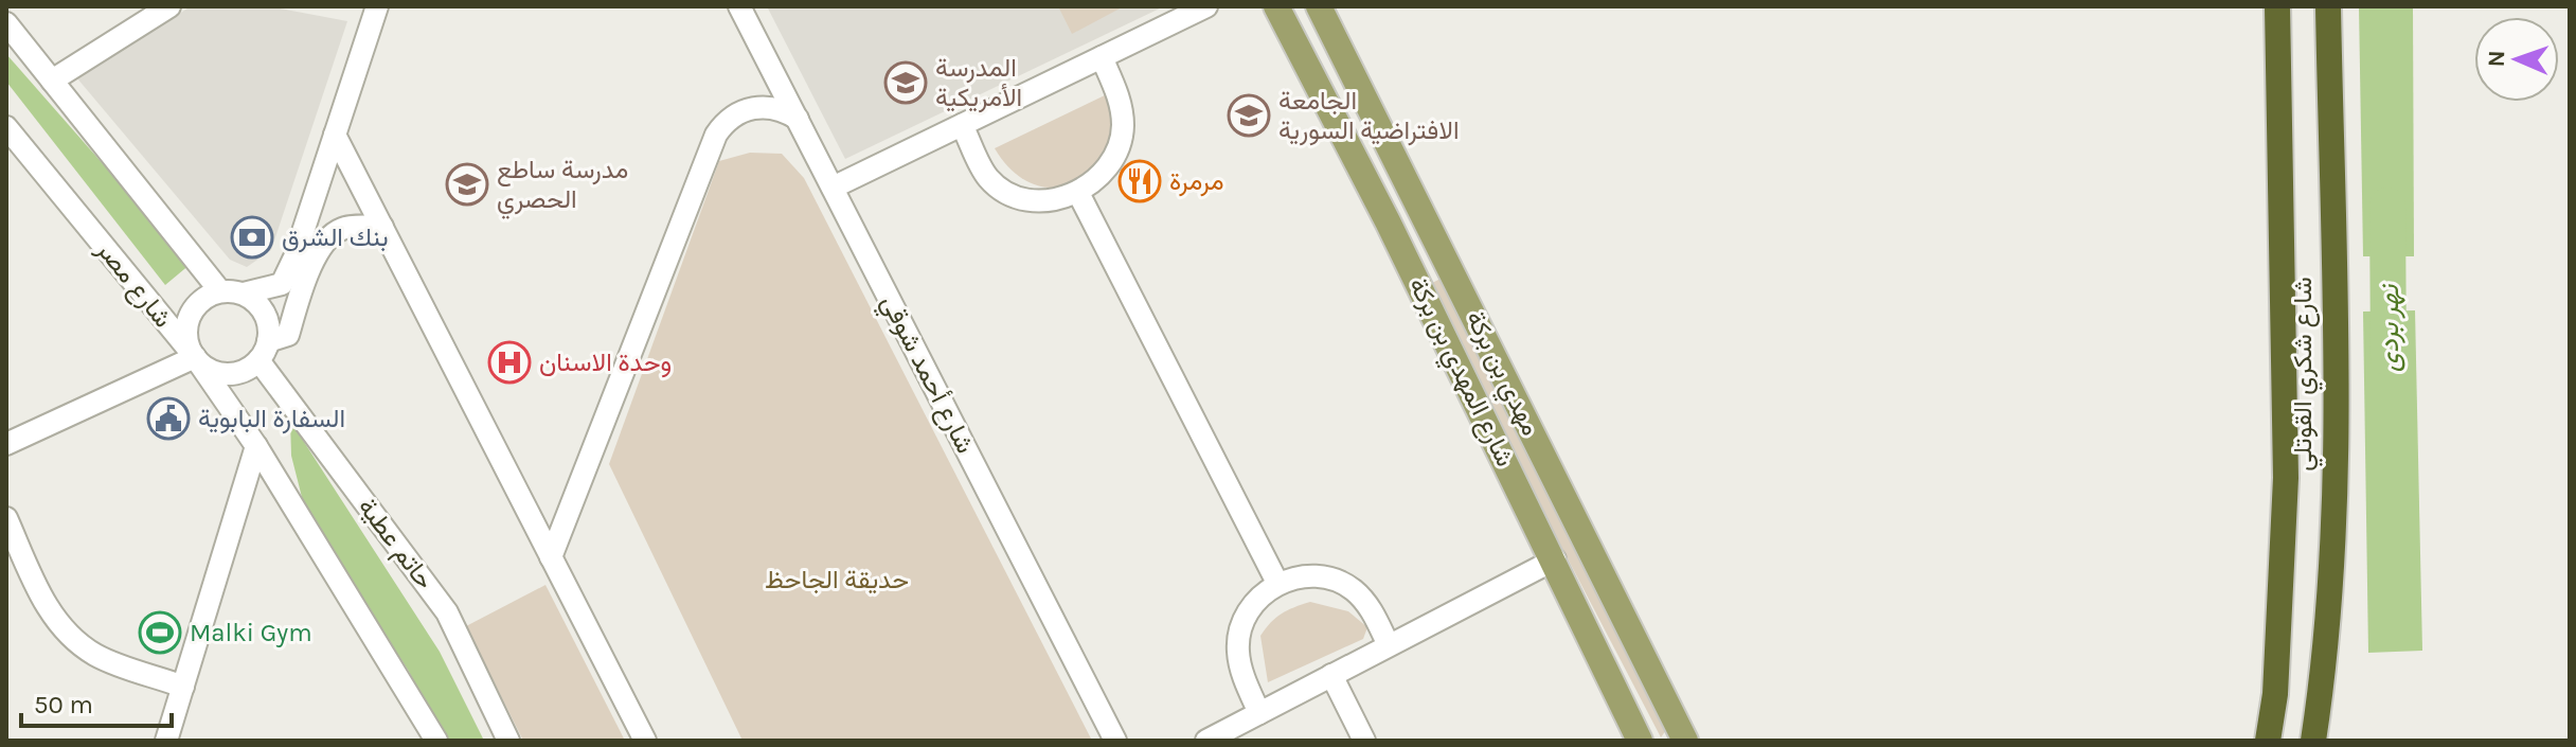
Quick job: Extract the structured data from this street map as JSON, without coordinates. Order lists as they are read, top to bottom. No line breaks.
{"streets":{"highway":["شارع شكري القوتلي"],"main road":["شارع المهدي بن بركة","مهدي بن بركة"],"street":["شارع مصر","شارع أحمد شوقي","حاتم عطية"]},"crossings":[["شارع مصر","حاتم عطية"]],"water":["نهر بردى"],"parks":["حديقة الجاحظ"],"places":{"school or university":["المدرسة الأمريكية","الجامعة الافتراضية السورية","مدرسة ساطع الحصري"],"restaurant":["مرمرة"],"bank":["بنك الشرق"],"hospital":["وحدة الاسنان"],"public building":["السفارة البابوية"],"sports":["Malki Gym"]},"scale_bar":"50 m","north":"left"}
